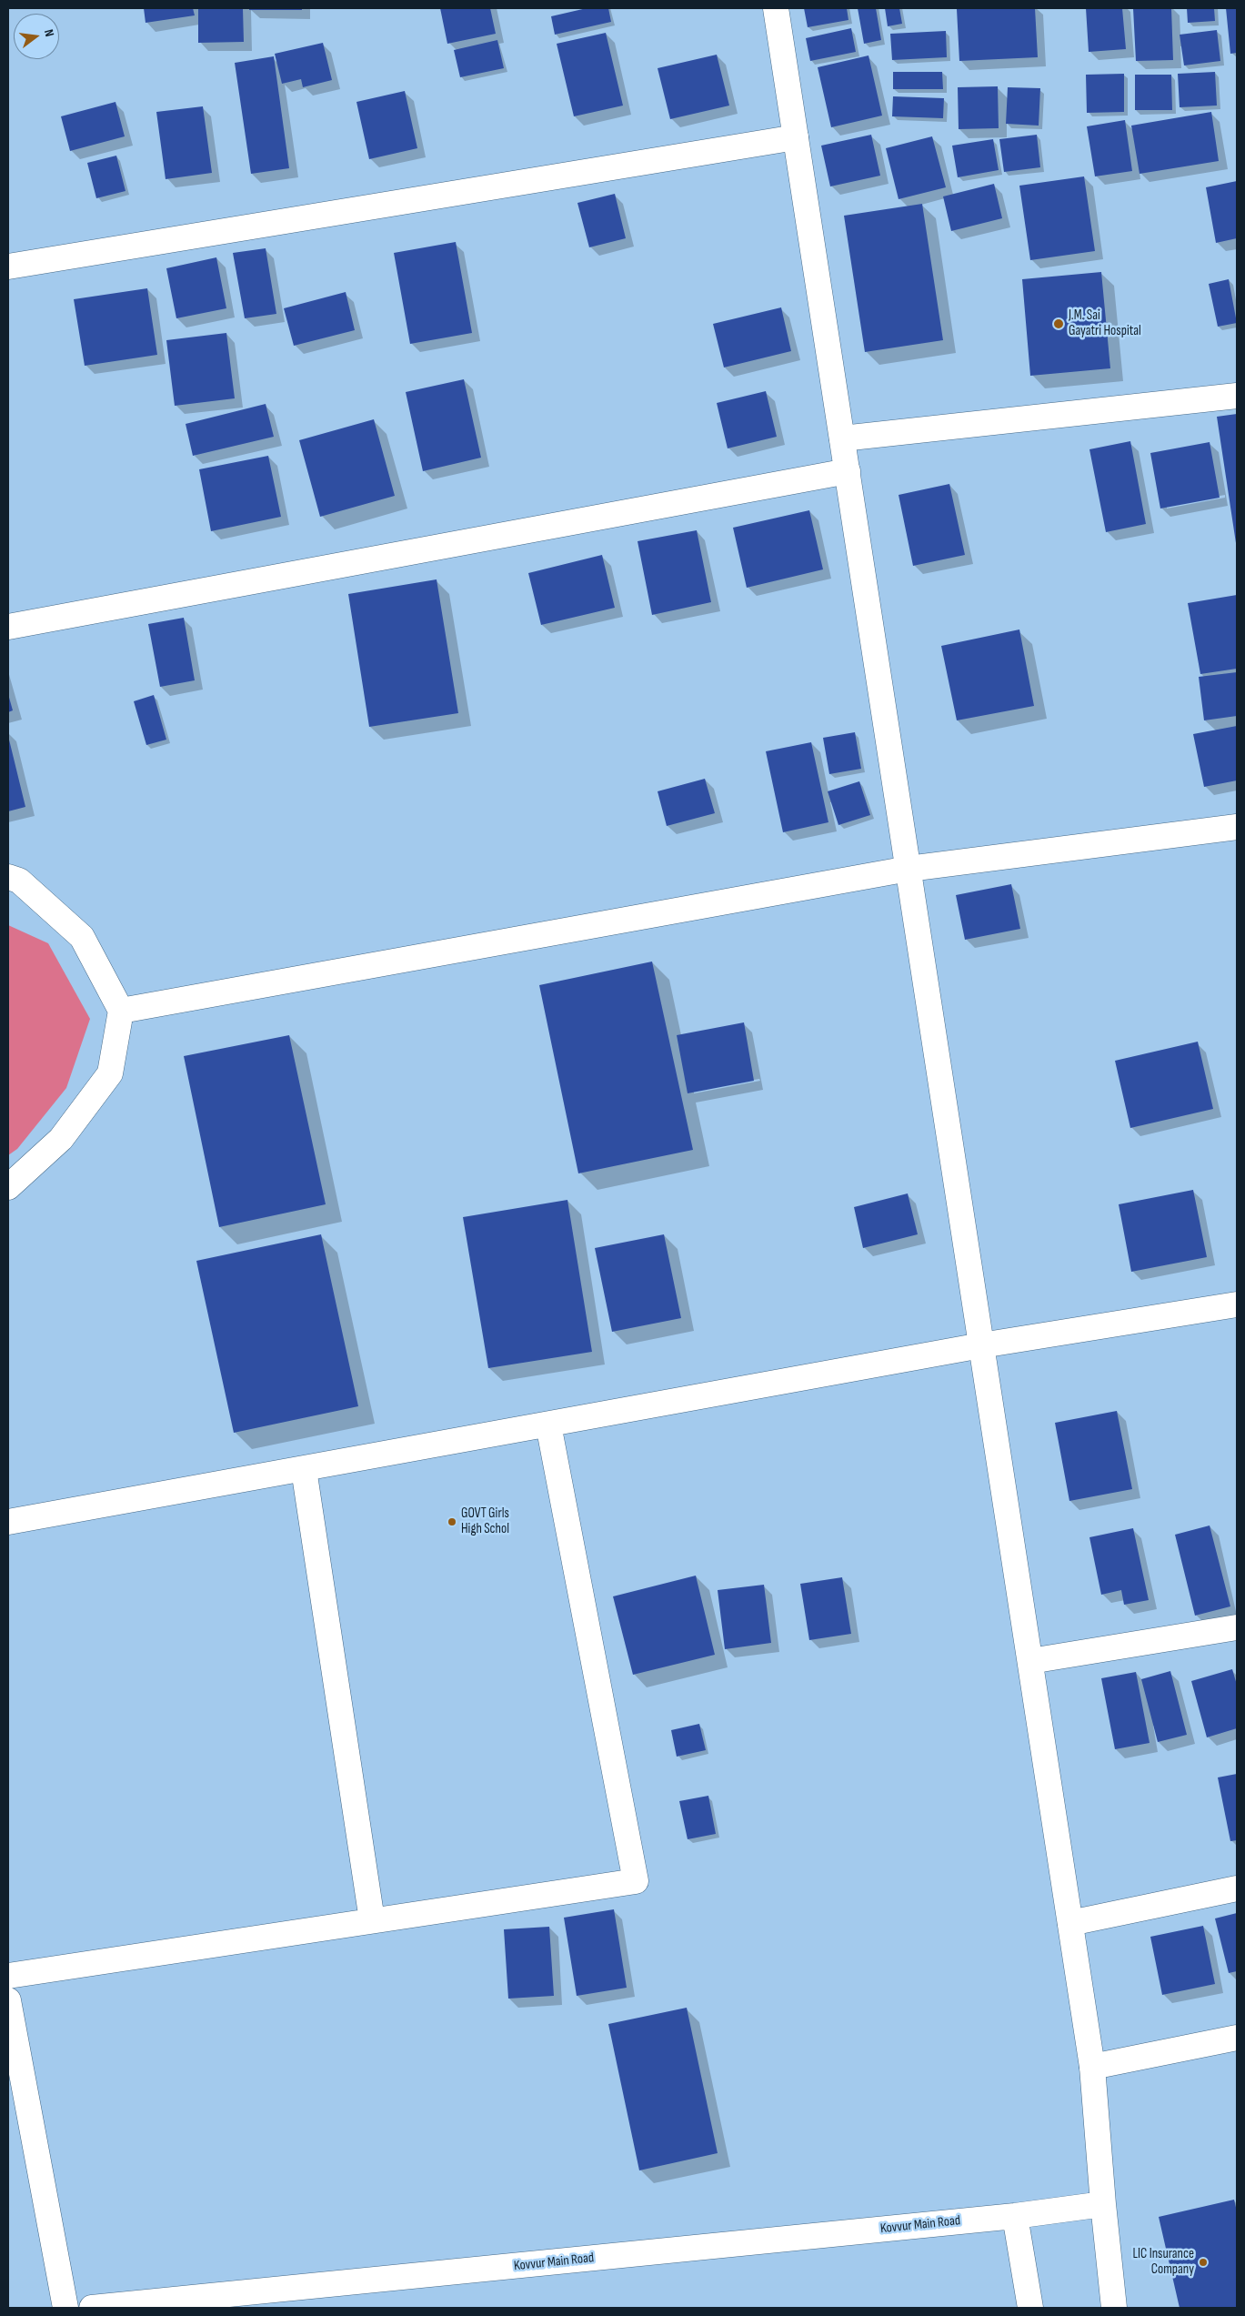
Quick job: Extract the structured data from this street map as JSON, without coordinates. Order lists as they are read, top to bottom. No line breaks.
{"streets":{"street":["Kovvur Main Road"]},"places":["J.M. Sai Gayatri Hospital","GOVT Girls High Schol","LIC Insurance Company"],"north":"right"}
